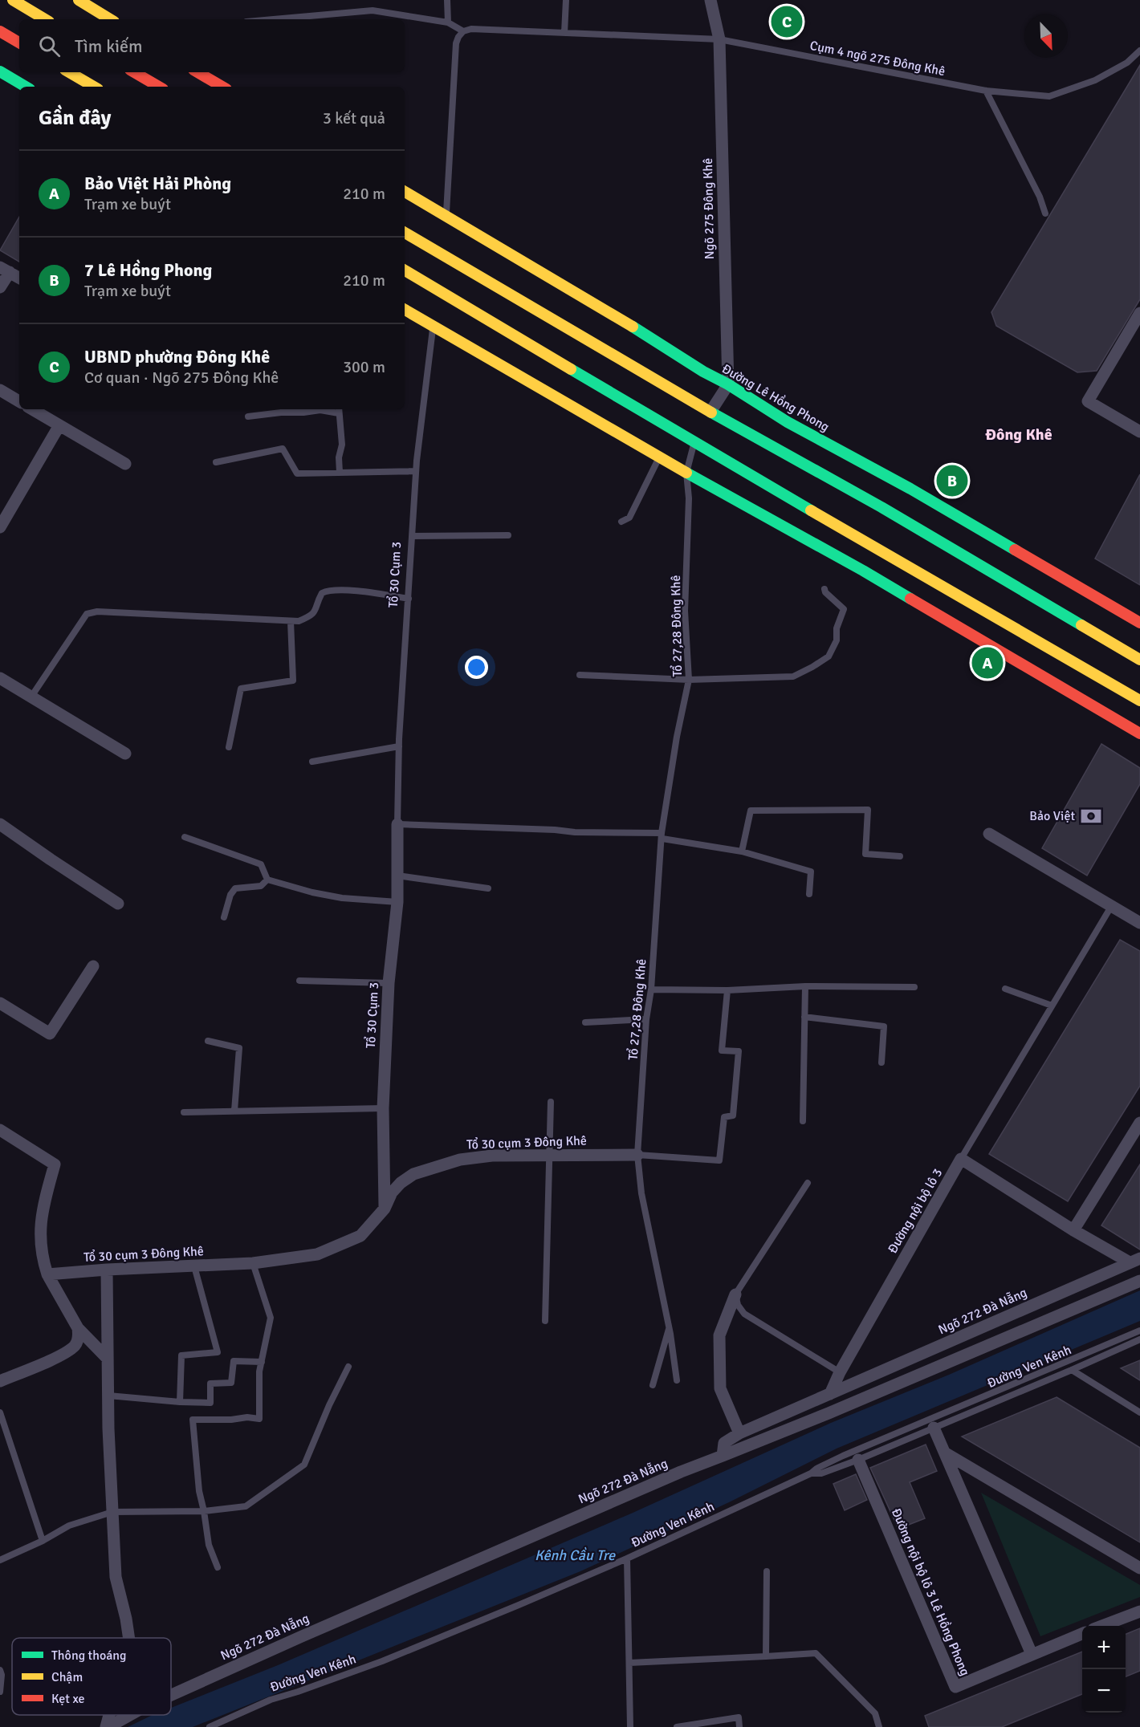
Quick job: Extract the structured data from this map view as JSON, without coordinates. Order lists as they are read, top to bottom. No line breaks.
{"streets":{"main road":["Đường Lê Hồng Phong"],"street":["Ngõ 275 Đông Khê","Tổ 30 Cụm 3","Tổ 30 cụm 3 Đông Khê","Đường nội bộ lô 3","Ngõ 272 Đà Nẵng","Đường nội bộ lô 3 Lê Hồng Phong"],"lane":["Cụm 4 ngõ 275 Đông Khê","Tổ 27,28 Đông Khê","Đường Ven Kênh"]},"crossings":[["Cụm 4 ngõ 275 Đông Khê","Ngõ 275 Đông Khê"],["Ngõ 275 Đông Khê","Đường Lê Hồng Phong"],["Tổ 30 Cụm 3","Tổ 30 cụm 3 Đông Khê"],["Tổ 27,28 Đông Khê","Tổ 30 cụm 3 Đông Khê"],["Đường nội bộ lô 3","Ngõ 272 Đà Nẵng"],["Đường Ven Kênh","Đường nội bộ lô 3 Lê Hồng Phong"]],"districts":["Đông Khê"],"water":["Kênh Cầu Tre"],"places":{"bank":["Bảo Việt"]},"legend":["Thông thoáng","Chậm","Kẹt xe"],"north":"bottom right","page":{"pins":["C","B","A"],"search":"Tìm kiếm","heading":["Gần đây","3 kết quả"],"list":[{"mark":"A","name":"Bảo Việt Hải Phòng","note":"Trạm xe buýt","value":"210 m"},{"mark":"B","name":"7 Lê Hồng Phong","note":"Trạm xe buýt","value":"210 m"},{"mark":"C","name":"UBND phường Đông Khê","note":"Cơ quan · Ngõ 275 Đông Khê","value":"300 m"}],"map_buttons":["+","−"]}}
